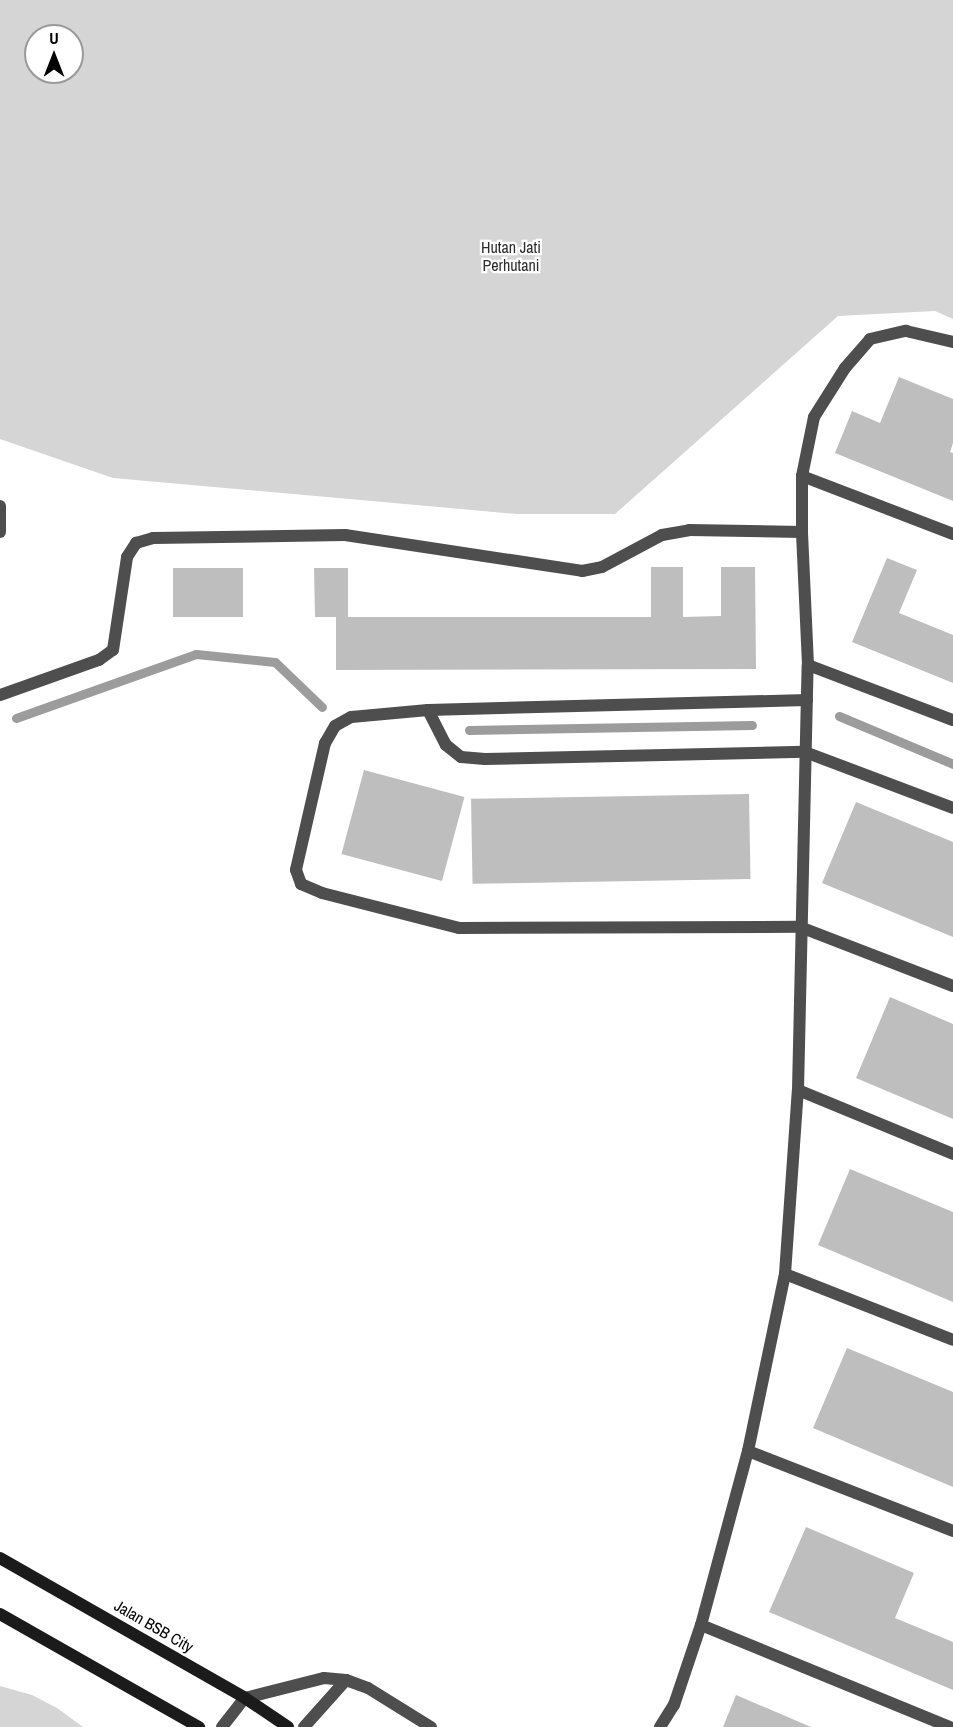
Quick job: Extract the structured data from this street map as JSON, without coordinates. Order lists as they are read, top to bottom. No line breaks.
{"streets":{"street":["Jalan BSB City"]},"parks":["Hutan Jati Perhutani"],"north":"top"}
